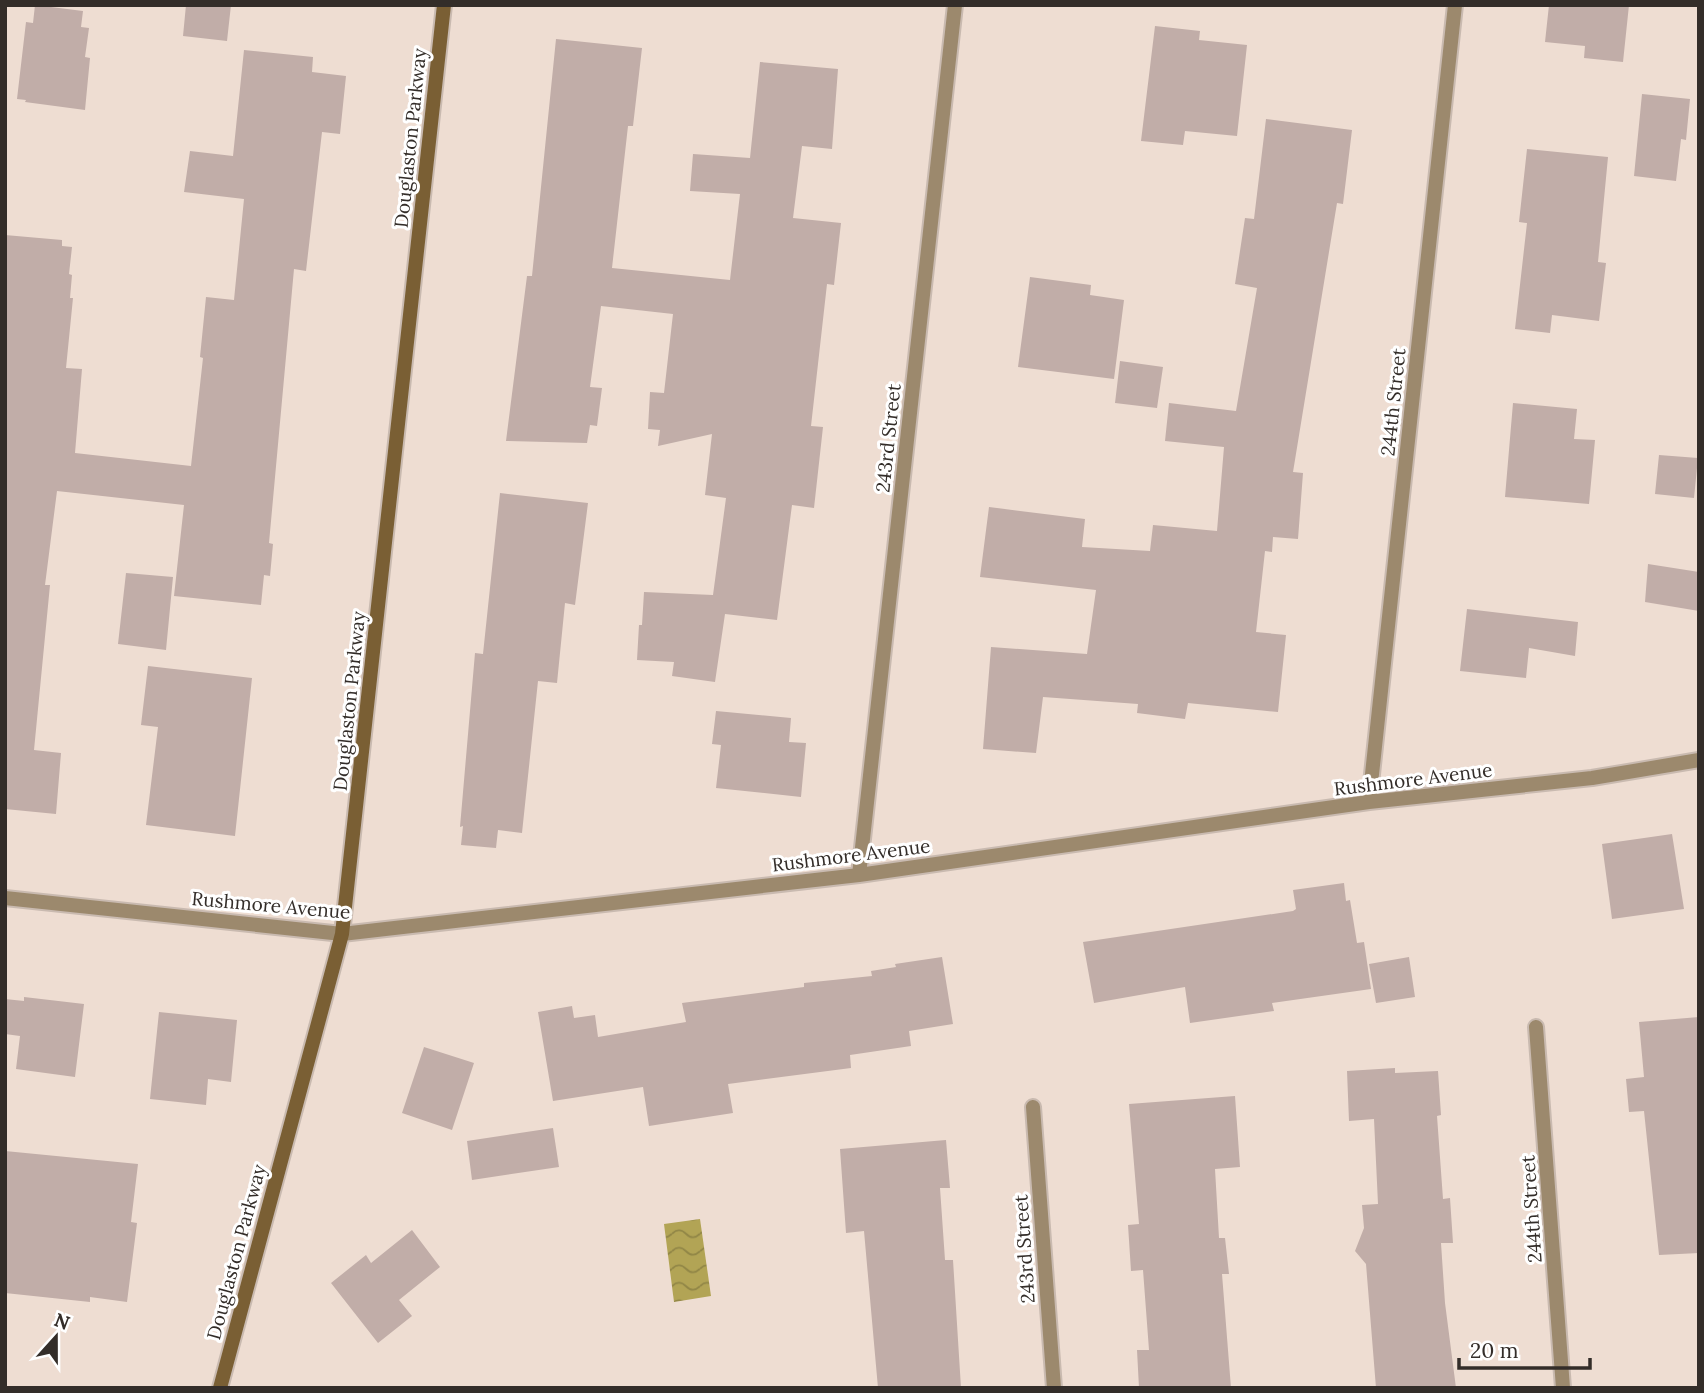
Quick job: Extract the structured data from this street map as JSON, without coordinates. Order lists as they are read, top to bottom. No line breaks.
{"streets":{"main road":["Douglaston Parkway"],"street":["244th Street","243rd Street","Rushmore Avenue"]},"crossings":[["Douglaston Parkway","Rushmore Avenue"],["244th Street","Rushmore Avenue"],["243rd Street","Rushmore Avenue"]],"scale_bar":"20 m","north":"top"}
